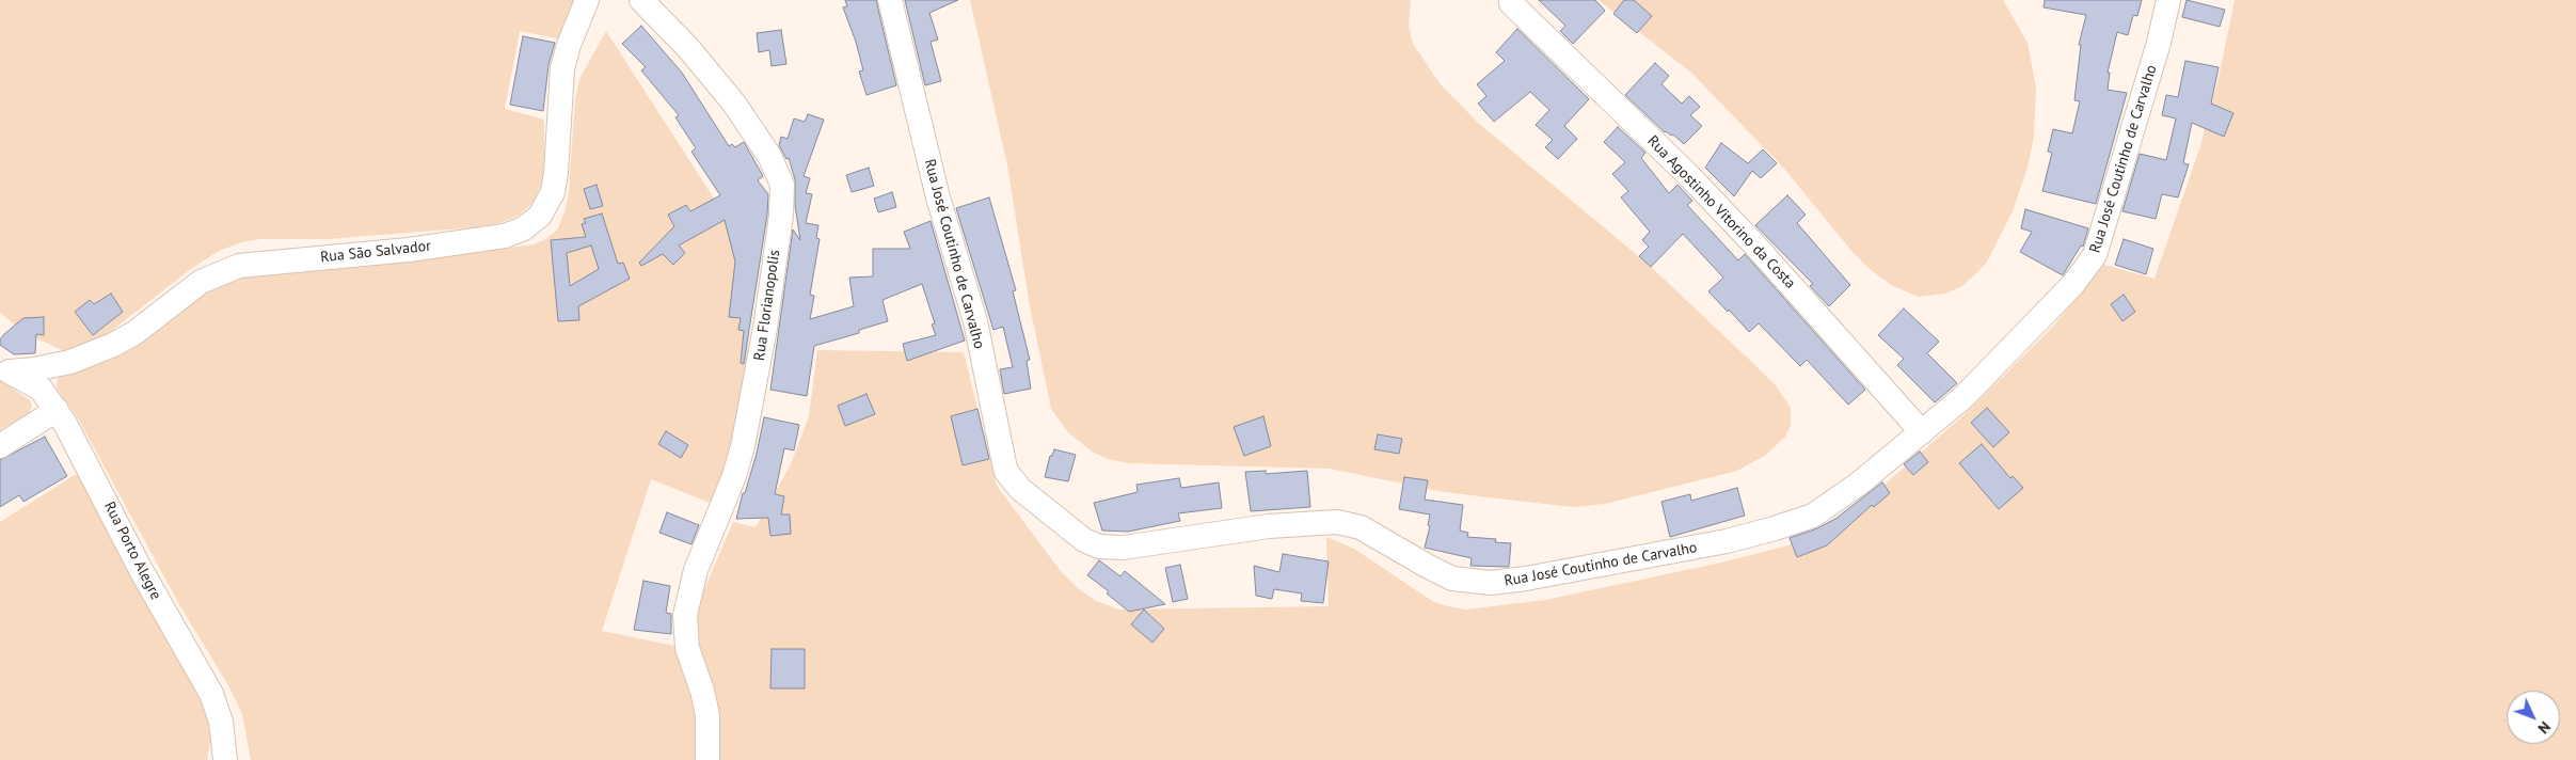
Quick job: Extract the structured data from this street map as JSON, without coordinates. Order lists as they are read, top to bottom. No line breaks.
{"streets":{"street":["Rua José Coutinho de Carvalho","Rua Agostinho Vitorino da Costa","Rua São Salvador","Rua Florianopolis","Rua Porto Alegre"]},"crossings":[["Rua José Coutinho de Carvalho","Rua Agostinho Vitorino da Costa"],["Rua São Salvador","Rua Porto Alegre"]],"north":"bottom right"}
